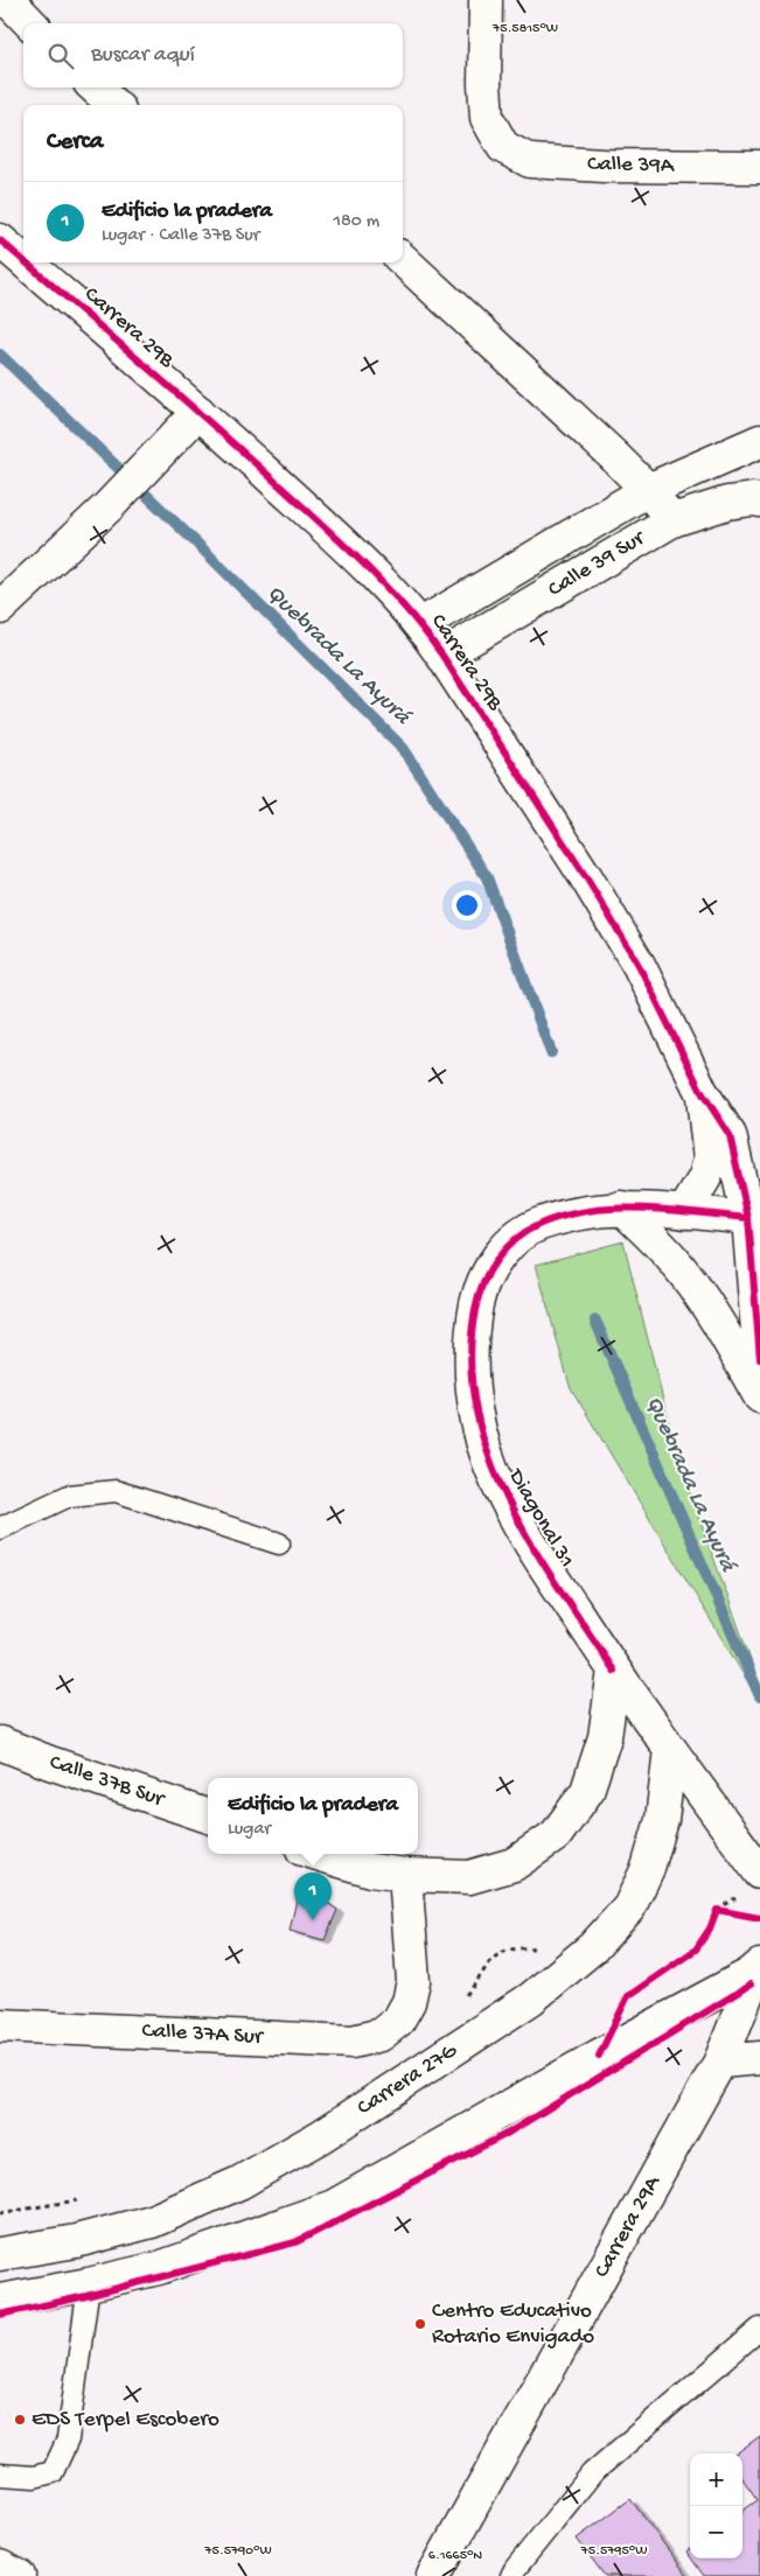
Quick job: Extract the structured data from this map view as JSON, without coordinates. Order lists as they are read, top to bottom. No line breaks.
{"streets":{"street":["Calle 39A","Carrera 29B","Calle 39 Sur","Diagonal 31","Calle 37B Sur","Calle 37A Sur","Carrera 27G","Carrera 29A"]},"crossings":[["Carrera 29B","Calle 39 Sur"],["Carrera 29B","Diagonal 31"],["Diagonal 31","Carrera 27G"]],"water":["Quebrada La Ayurá"],"places":["Centro Educativo Rotario Envigado","EDS Terpel Escobero"],"page":{"search":"Buscar aquí","heading":"Cerca","list":[{"mark":"1","name":"Edificio la pradera","note":"Lugar · Calle 37B Sur","value":"180 m"}],"popup":["Edificio la pradera","Lugar"],"pins":"1","map_buttons":["+","−"]},"coordinates":["75.5815°W","75.5790°W","75.5795°W","6.1665°N"]}
